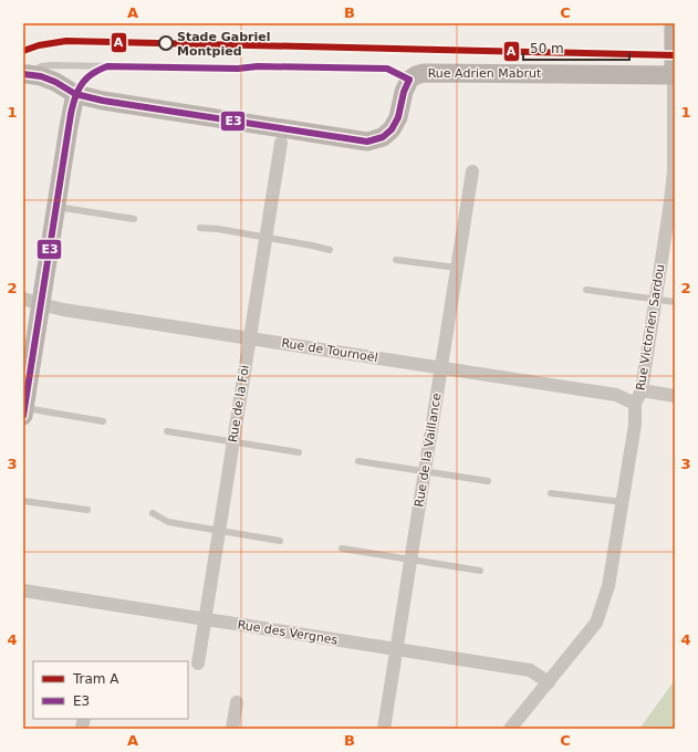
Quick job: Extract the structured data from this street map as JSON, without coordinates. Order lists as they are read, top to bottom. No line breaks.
{"streets":{"street":["Rue Adrien Mabrut","Rue Victorien Sardou","Rue de Tournoël","Rue de la Foi","Rue de la Vaillance","Rue des Vergnes"]},"crossings":[["Rue Adrien Mabrut","Rue Victorien Sardou"],["Rue Victorien Sardou","Rue de Tournoël"],["Rue Victorien Sardou","Rue des Vergnes"],["Rue de Tournoël","Rue de la Foi"],["Rue de Tournoël","Rue de la Vaillance"],["Rue de la Foi","Rue des Vergnes"],["Rue de la Vaillance","Rue des Vergnes"]],"places":["Stade Gabriel Montpied"],"lines":["tram line A","transit line E3"],"legend":["Tram A","E3"],"scale_bar":"50 m","grid":{"columns":["A","B","C"],"rows":["1","2","3","4"]}}
